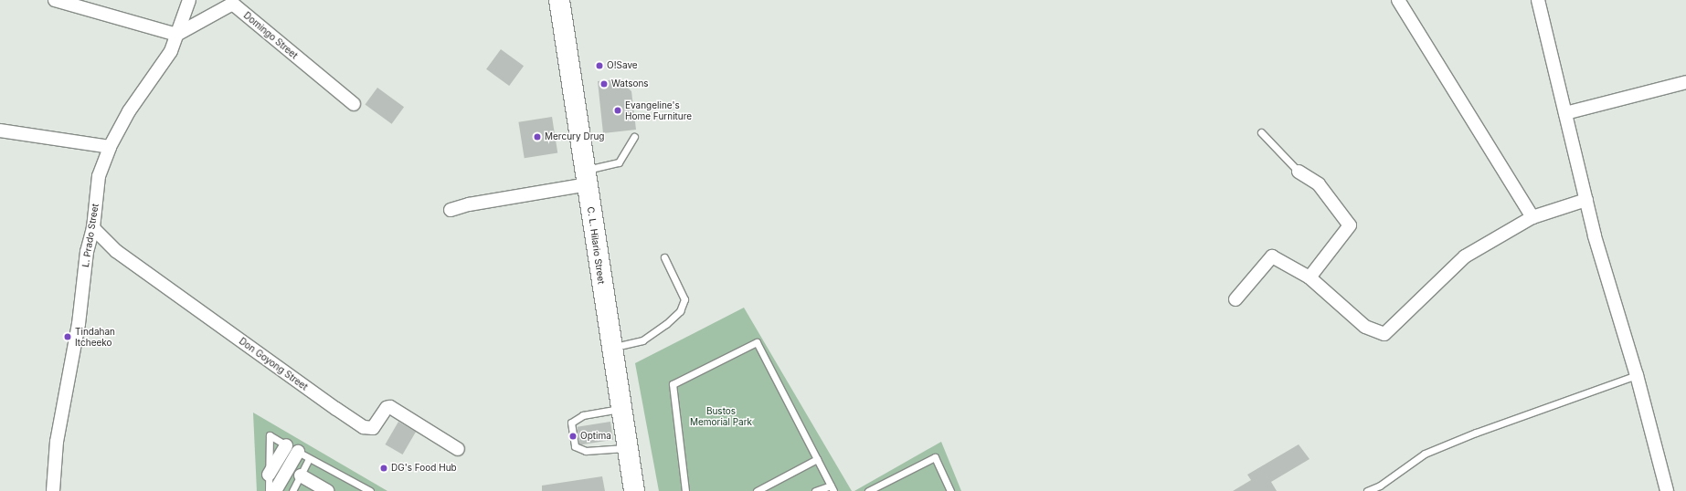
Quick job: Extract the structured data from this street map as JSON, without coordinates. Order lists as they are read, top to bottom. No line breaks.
{"streets":{"main road":["C. L. Hilario Street"],"street":["Domingo Street","L. Prado Street","Don Goyong Street"]},"crossings":[["Domingo Street","L. Prado Street"],["L. Prado Street","Don Goyong Street"]],"parks":["Bustos Memorial Park"],"places":["O!Save","Watsons","Evangeline's Home Furniture","Mercury Drug","Tindahan Itcheeko","Optima","DG's Food Hub"]}
